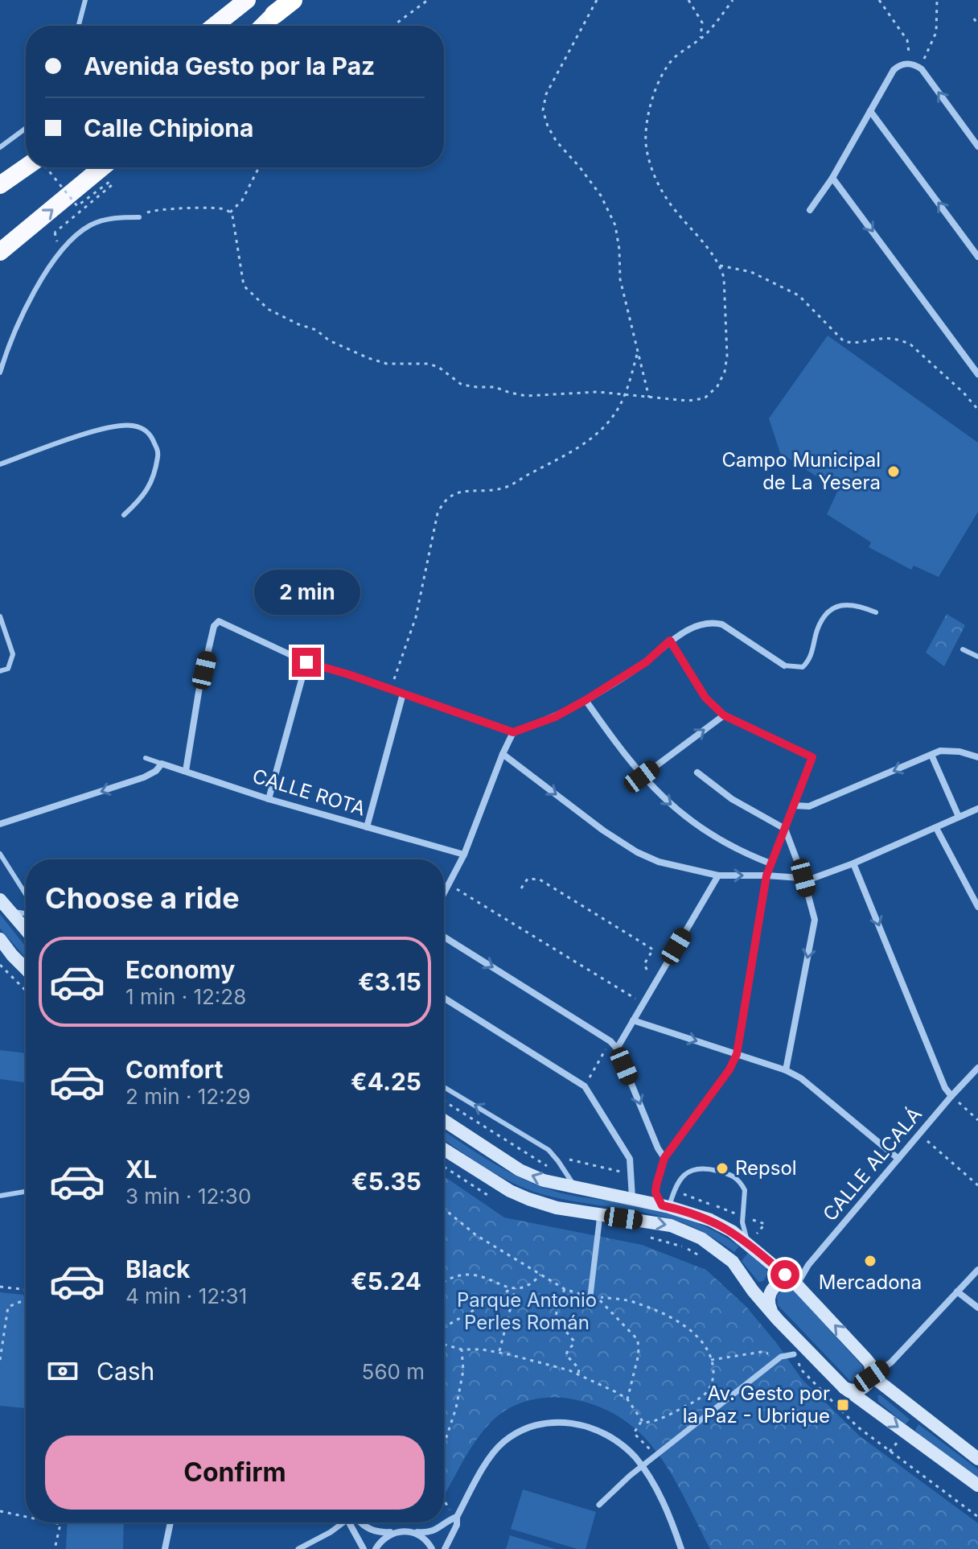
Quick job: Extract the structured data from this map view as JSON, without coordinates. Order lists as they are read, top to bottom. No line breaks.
{"streets":{"street":["CALLE ROTA","CALLE ALCALÁ"]},"parks":["Parque Antonio Perles Román"],"places":{"other":["Campo Municipal de La Yesera","Repsol","Mercadona"],"transit":["Av. Gesto por la Paz - Ubrique"]},"page":{"banner":["Avenida Gesto por la Paz","Calle Chipiona"],"bubble":"2 min","heading":"Choose a ride","list":[{"name":"Economy","note":"1 min · 12:28","value":"€3.15"},{"name":"Comfort","note":"2 min · 12:29","value":"€4.25"},{"name":"XL","note":"3 min · 12:30","value":"€5.35"},{"name":"Black","note":"4 min · 12:31","value":"€5.24"}],"pay":["Cash","560 m"],"buttons":"Confirm"}}
